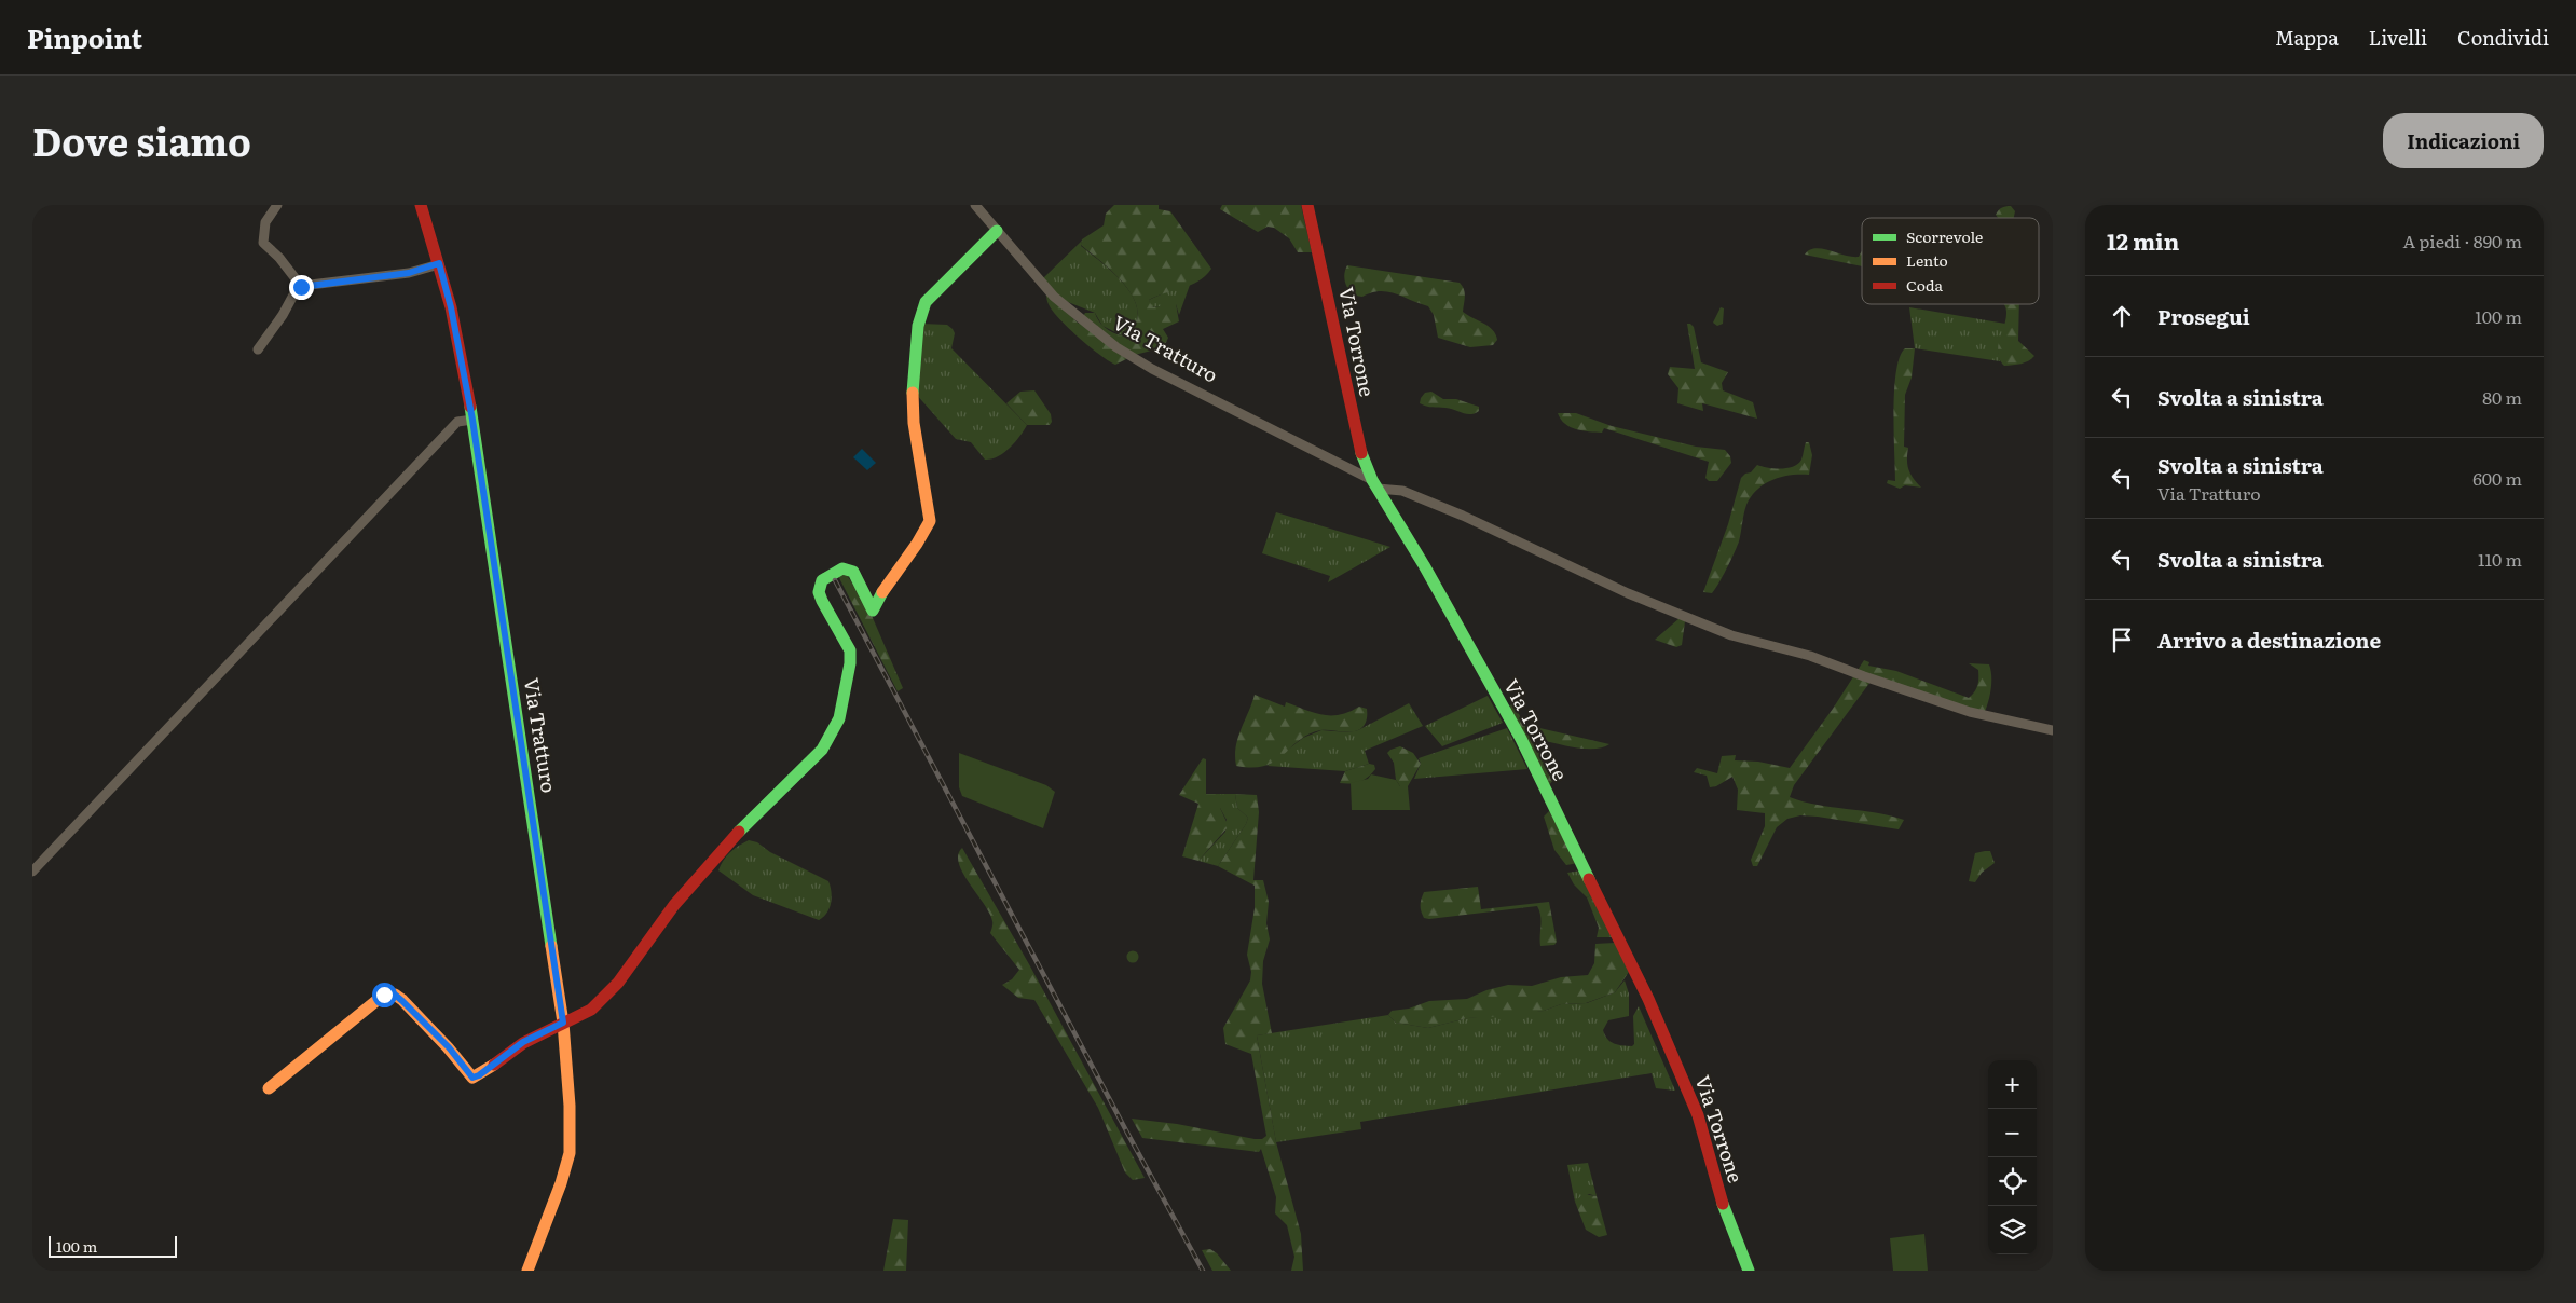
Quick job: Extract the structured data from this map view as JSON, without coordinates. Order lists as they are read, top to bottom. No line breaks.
{"streets":{"street":["Via Torrone","Via Tratturo"]},"crossings":[["Via Torrone","Via Tratturo"]],"legend":["Scorrevole","Lento","Coda"],"scale_bar":"100 m","page":{"header":"Pinpoint","nav":["Mappa","Livelli","Condividi"],"title":"Dove siamo","buttons":"Indicazioni","heading":["12 min","A piedi · 890 m"],"list":[["Prosegui","100 m"],["Svolta a sinistra","80 m"],["Svolta a sinistra","Via Tratturo","600 m"],["Svolta a sinistra","110 m"],"Arrivo a destinazione"],"map_buttons":["+","−"],"scale":"100 m"}}
